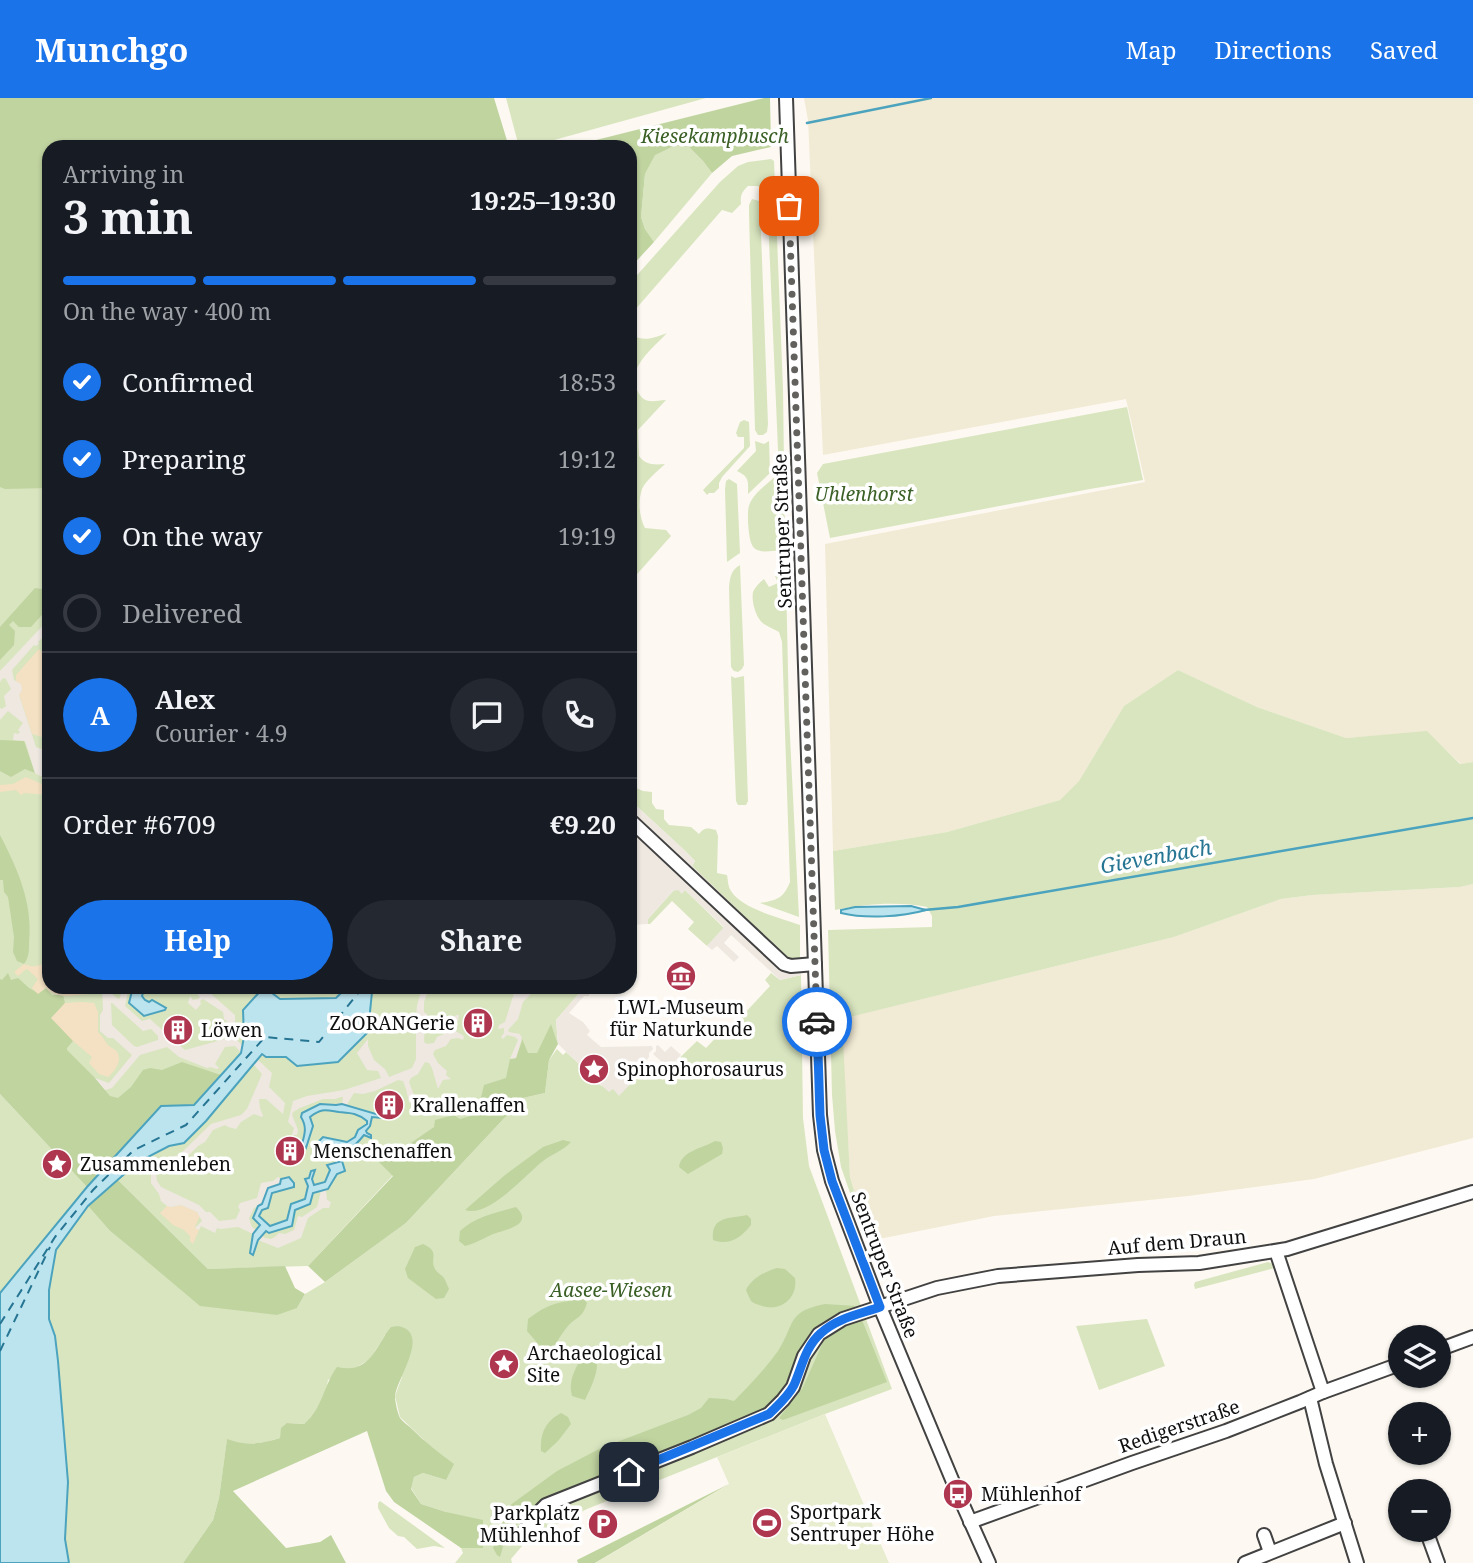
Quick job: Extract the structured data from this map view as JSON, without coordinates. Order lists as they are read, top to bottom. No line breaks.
{"streets":{"street":["Sentruper Straße","Auf dem Draun","Redigerstraße"]},"crossings":[["Sentruper Straße","Auf dem Draun"],["Sentruper Straße","Redigerstraße"]],"water":["Gievenbach"],"parks":["Kiesekampbusch","Uhlenhorst","Aasee-Wiesen"],"places":{"museum":["LWL-Museum für Naturkunde"],"building":["ZoORANGerie","Löwen","Krallenaffen","Menschenaffen"],"place":["Spinophorosaurus","Zusammenleben","Archaeological Site"],"bus stop":["Mühlenhof"],"sports":["Sportpark Sentruper Höhe"],"parking":["Parkplatz Mühlenhof"]},"page":{"header":"Munchgo","nav":["Map","Directions","Saved"],"heading":["3 min","Arriving in","19:25–19:30"],"panel":["Alex","Courier · 4.9","Order #6709","€9.20"],"bar":"On the way · 400 m","list":[["Confirmed","18:53"],["Preparing","19:12"],["On the way","19:19"],"Delivered"],"round":"A","buttons":["Help","Share"],"map_buttons":["+","−"]}}
